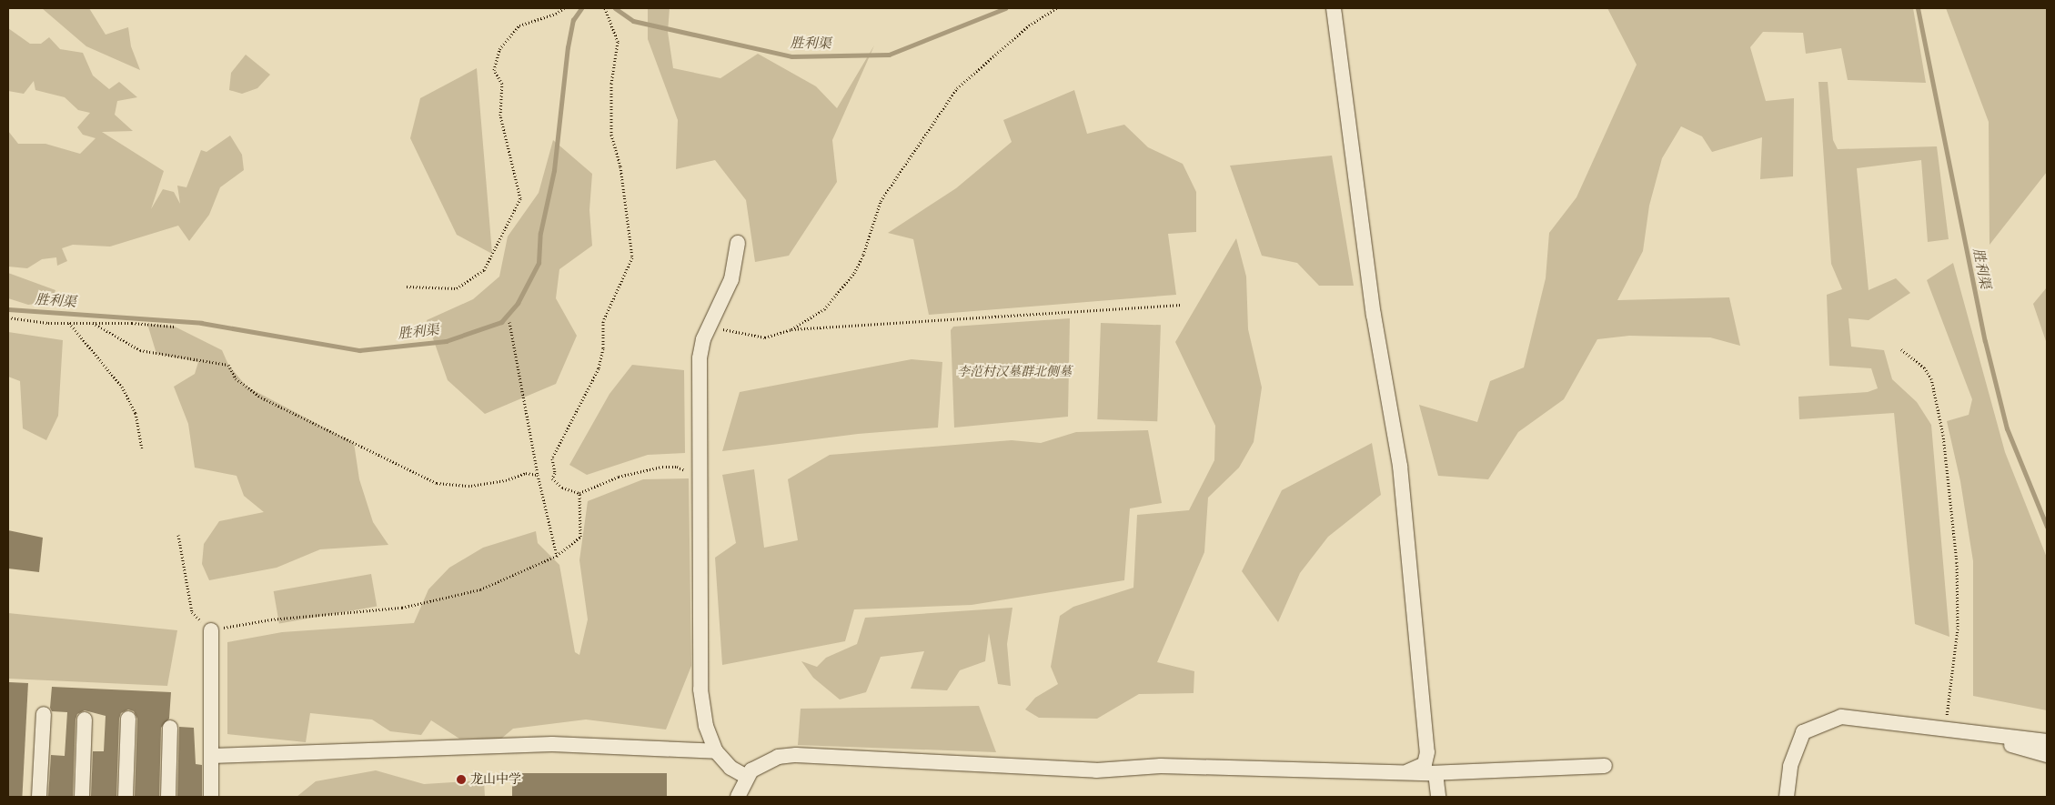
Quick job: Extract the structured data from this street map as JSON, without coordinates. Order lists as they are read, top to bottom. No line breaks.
{"water":["胜利渠"],"parks":["李范村汉墓群北侧墓"],"places":["龙山中学"]}
